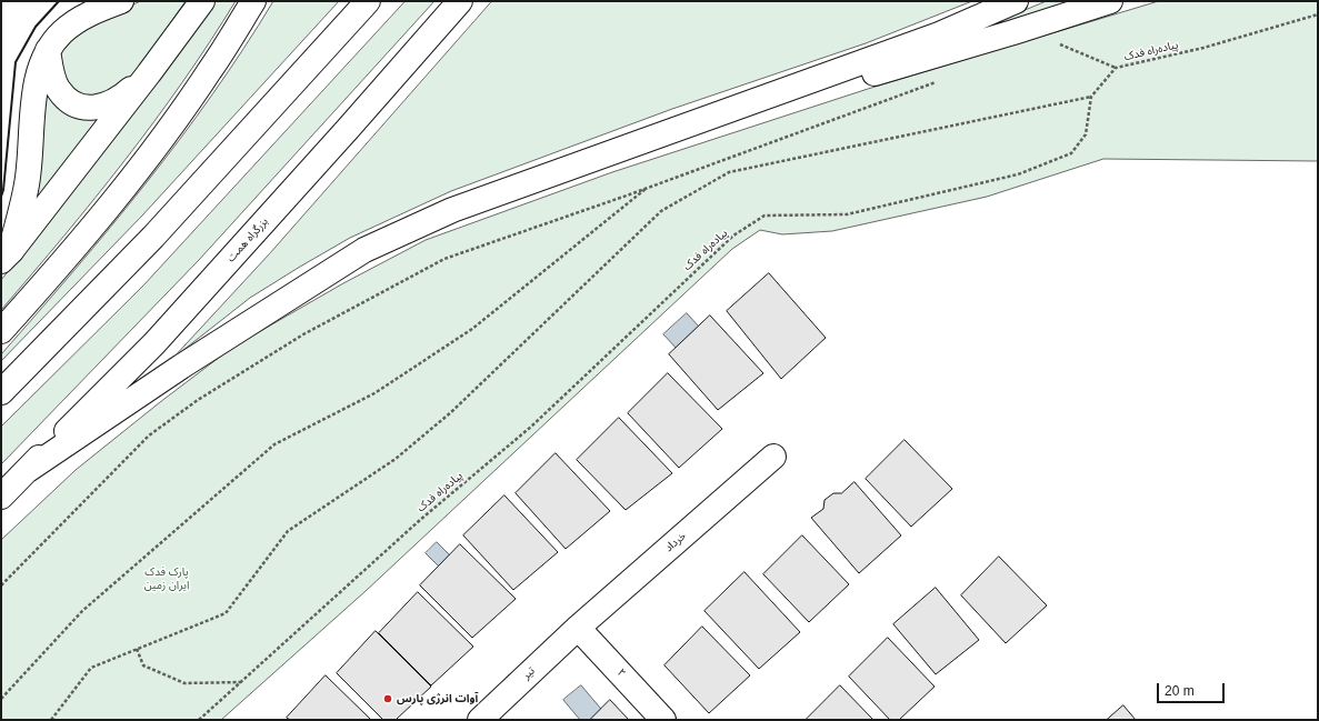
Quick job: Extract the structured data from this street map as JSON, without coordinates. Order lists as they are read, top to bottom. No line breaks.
{"streets":{"main road":["بزرگراه همت","خرداد","تیر","۲"],"path":["پیاده‌راه فدک"]},"crossings":[["خرداد","تیر"],["خرداد","۲"],["تیر","۲"]],"parks":["پارک فدک ایران زمین"],"places":["آوات انرژی پارس"],"scale_bar":"20 m"}
